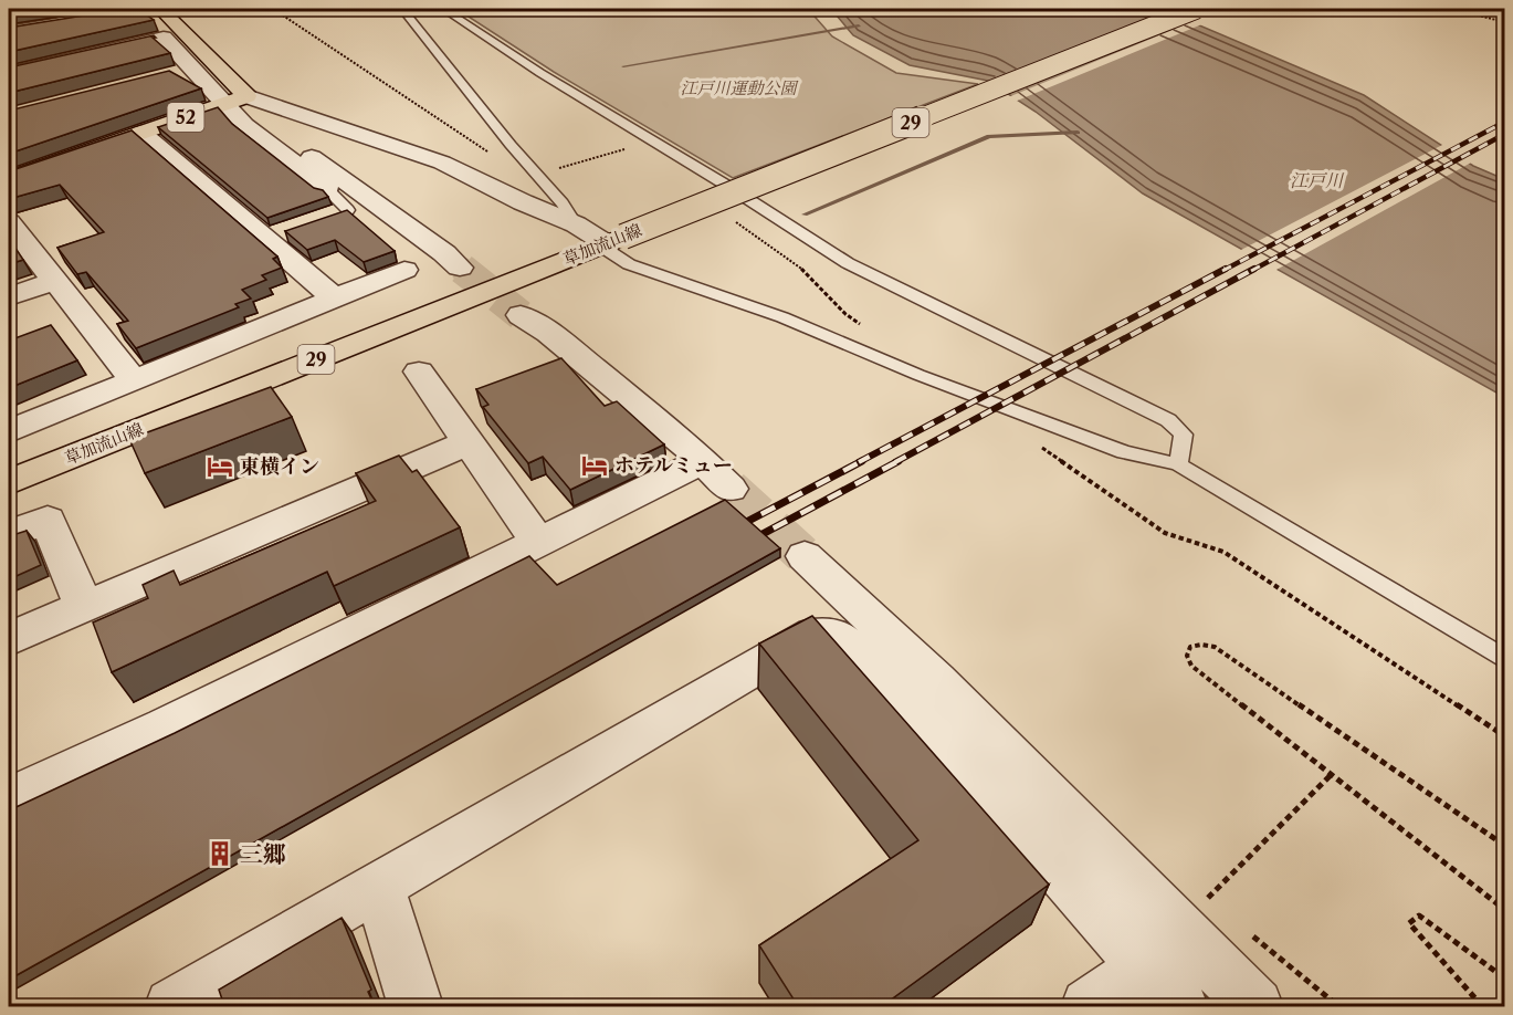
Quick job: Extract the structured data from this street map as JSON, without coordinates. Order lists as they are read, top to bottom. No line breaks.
{"streets":{"main road":["52","29","草加流山線"]},"water":["江戸川"],"parks":["江戸川運動公園"],"places":{"hotel":["ホテルミュー","東横イン"],"building":["三郷"]}}
